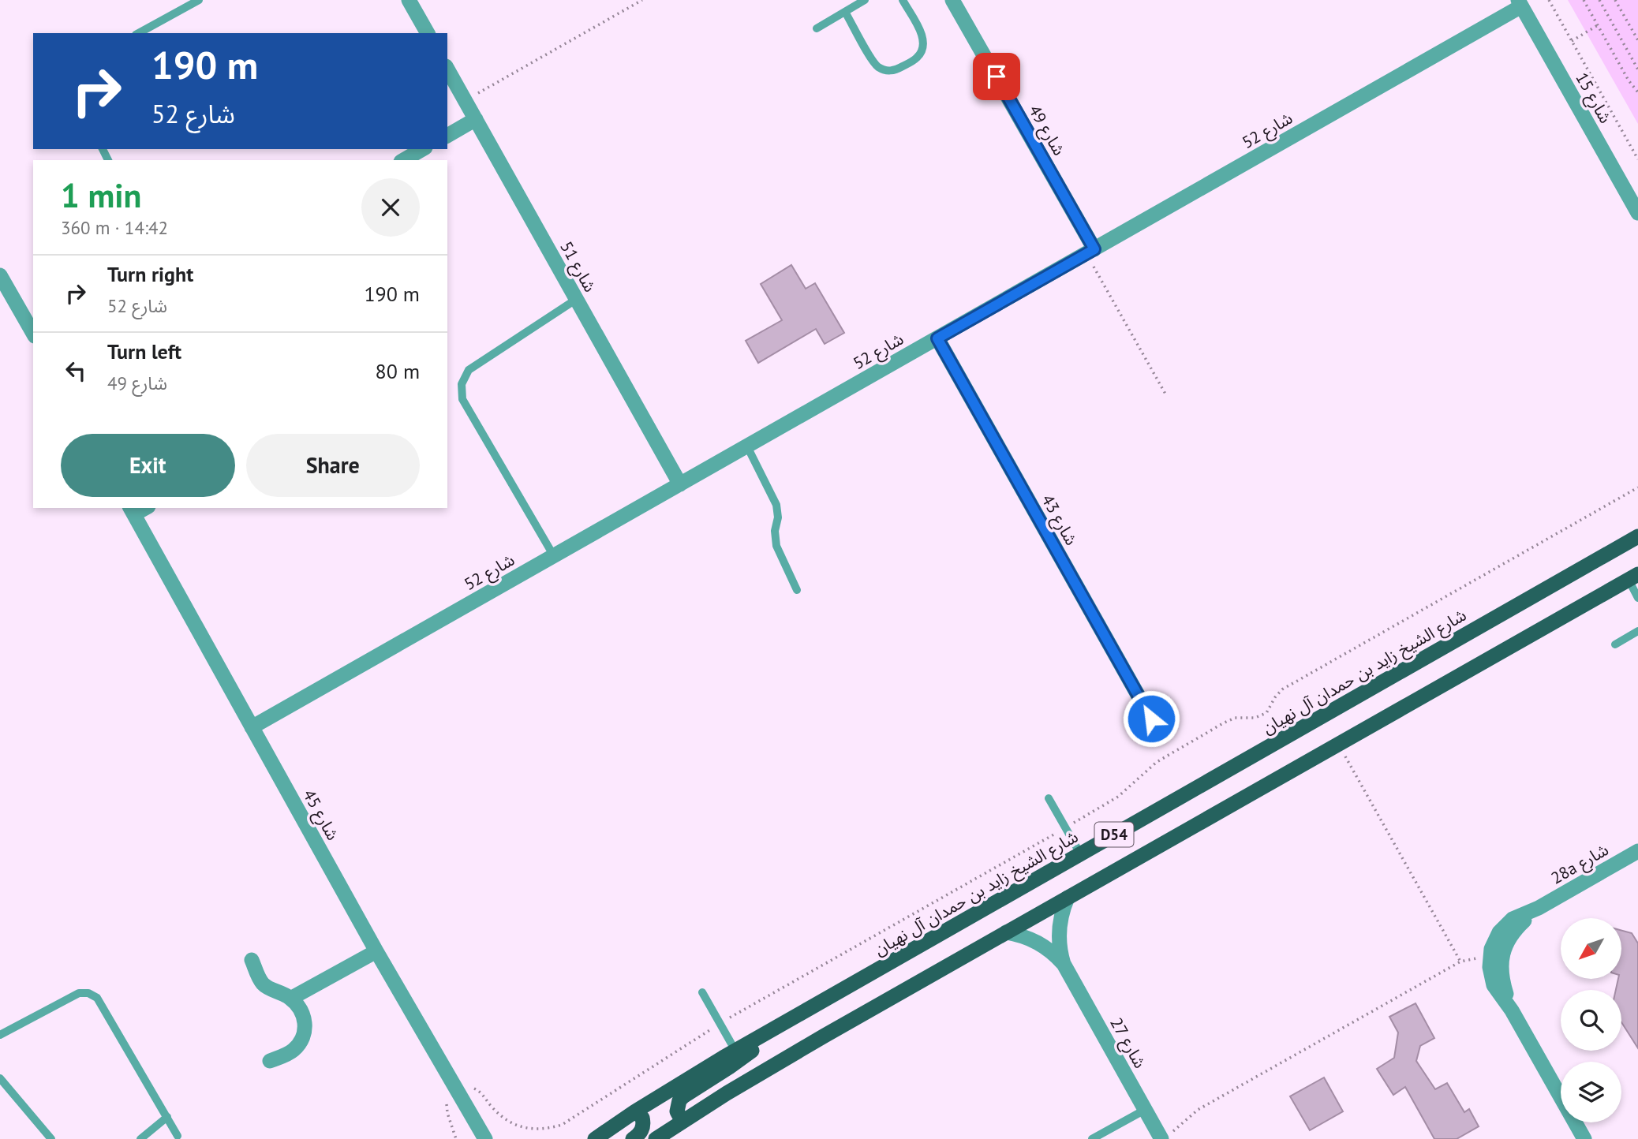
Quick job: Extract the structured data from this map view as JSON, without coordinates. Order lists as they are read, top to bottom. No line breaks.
{"streets":{"main road":["شارع الشيخ زايد بن حمدان آل نهيان","D54"],"street":["شارع 15","شارع 49","شارع 52","شارع 51","شارع 43","شارع 45","28a شارع","شارع 27"]},"crossings":[["شارع 15","شارع 52"],["شارع 49","شارع 52"],["شارع 52","شارع 51"],["شارع 52","شارع 43"],["شارع 52","شارع 45"],["D54","شارع 27"]],"north":"bottom left","page":{"turn":["190 m","شارع 52"],"heading":["1 min","360 m · 14:42"],"list":[{"name":"Turn right","note":"شارع 52","value":"190 m"},{"name":"Turn left","note":"شارع 49","value":"80 m"}],"buttons":["Exit","Share"]}}
